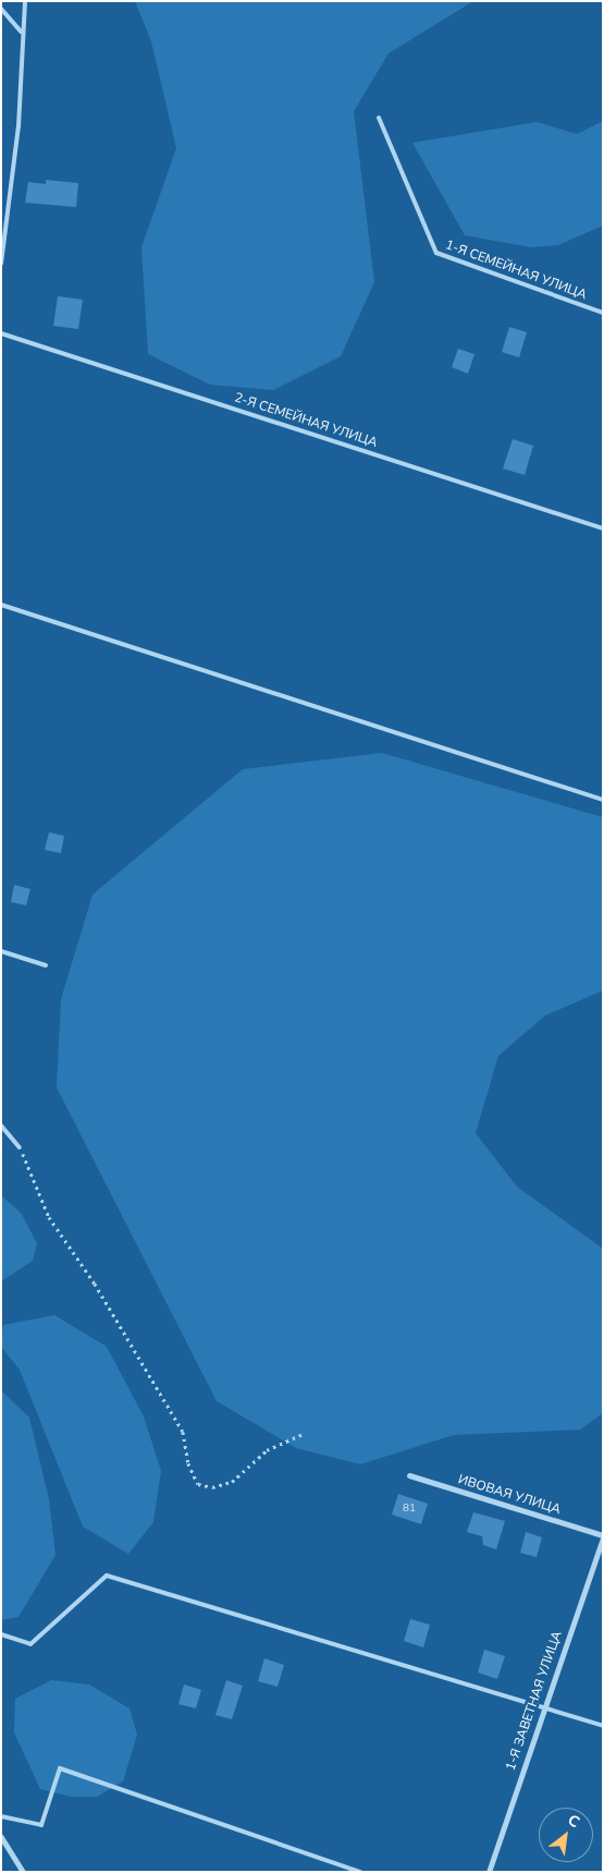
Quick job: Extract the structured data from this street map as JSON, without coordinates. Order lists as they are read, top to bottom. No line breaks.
{"streets":{"street":["ИВОВАЯ УЛИЦА","1-Я ЗАВЕТНАЯ УЛИЦА"],"lane":["1-Я СЕМЕЙНАЯ УЛИЦА","2-Я СЕМЕЙНАЯ УЛИЦА"]},"crossings":[["ИВОВАЯ УЛИЦА","1-Я ЗАВЕТНАЯ УЛИЦА"]],"house_numbers":["81"],"north":"top right"}
